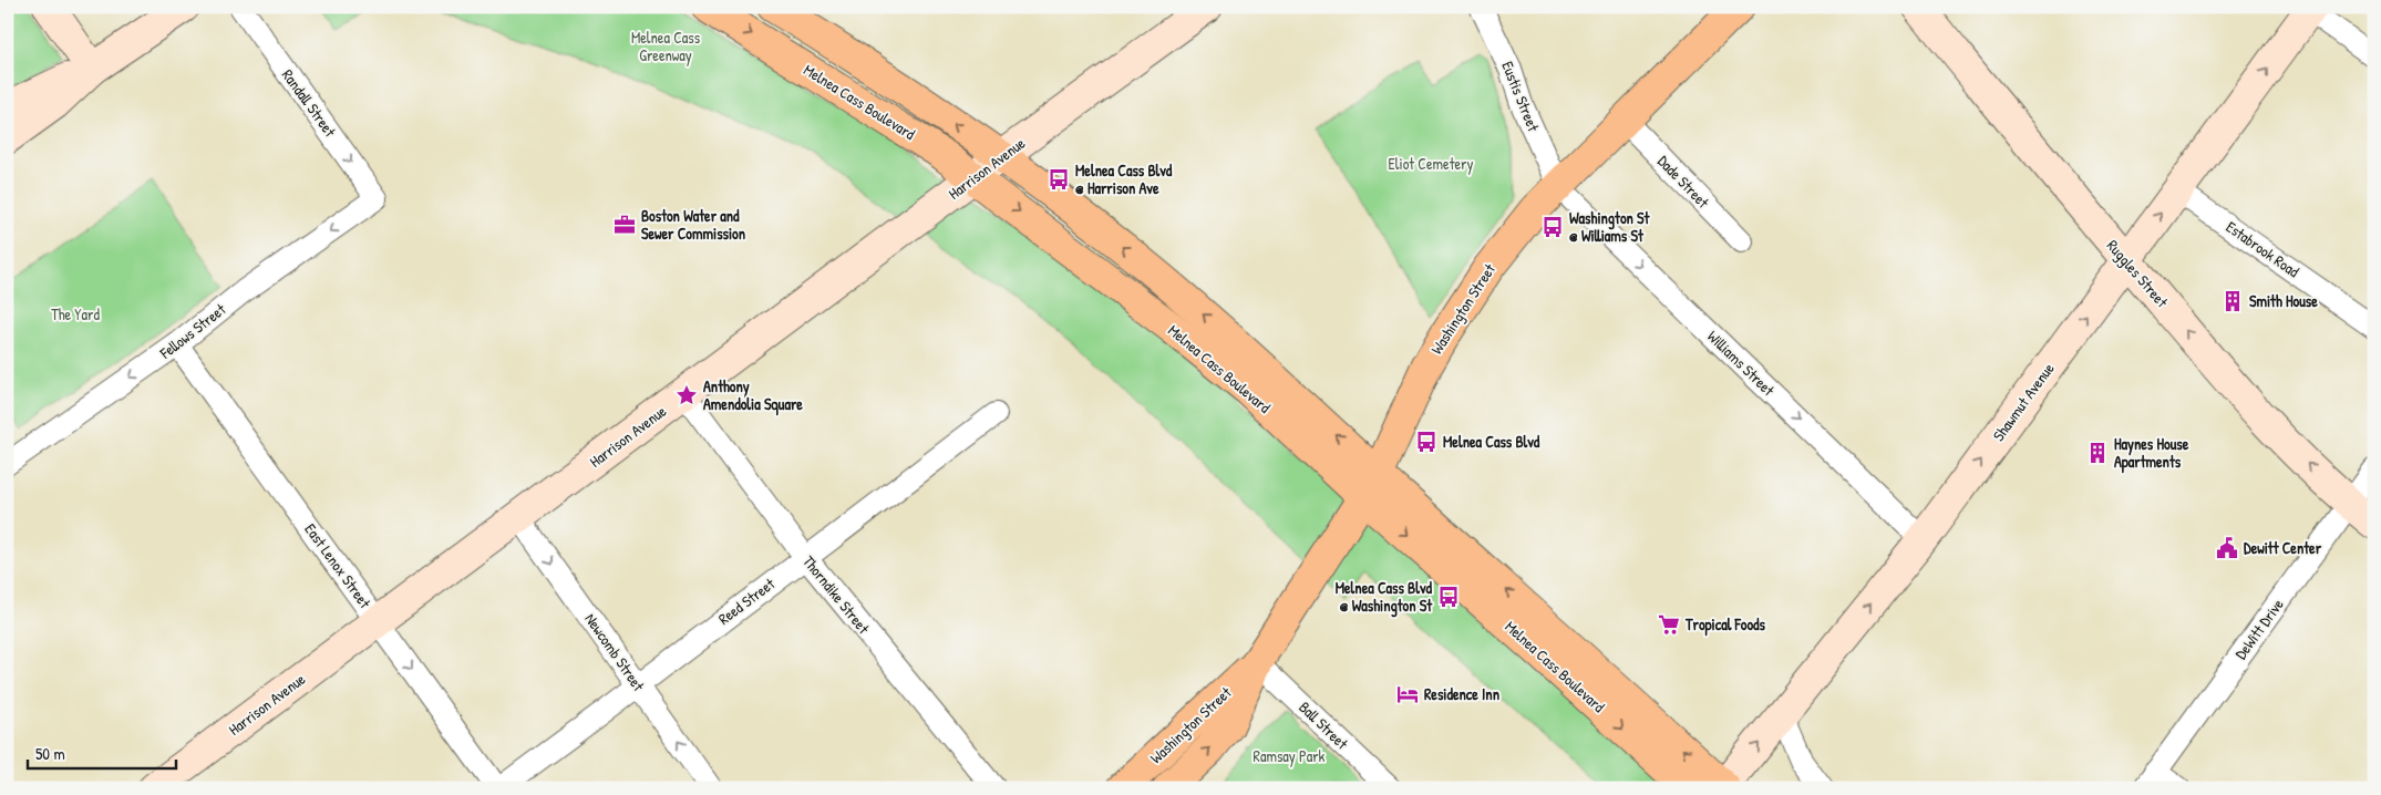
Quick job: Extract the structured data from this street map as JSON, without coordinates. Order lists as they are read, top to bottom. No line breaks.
{"streets":{"main road":["Melnea Cass Boulevard","Harrison Avenue","Ruggles Street","Washington Street","Shawmut Avenue"],"street":["Eustis Street","Randall Street","Dade Street","Estabrook Road","Fellows Street","Williams Street","East Lenox Street","Thorndike Street","Reed Street","DeWitt Drive","Newcomb Street","Ball Street"]},"crossings":[["Eustis Street","Washington Street"],["Eustis Street","Williams Street"],["Melnea Cass Boulevard","Harrison Avenue"],["Melnea Cass Boulevard","Washington Street"],["Melnea Cass Boulevard","Shawmut Avenue"],["Randall Street","Fellows Street"],["Harrison Avenue","East Lenox Street"],["Harrison Avenue","Thorndike Street"],["Harrison Avenue","Newcomb Street"],["Dade Street","Washington Street"],["Estabrook Road","Shawmut Avenue"],["Ruggles Street","Shawmut Avenue"],["Ruggles Street","DeWitt Drive"],["Washington Street","Williams Street"],["Washington Street","Ball Street"],["Fellows Street","East Lenox Street"],["Williams Street","Shawmut Avenue"],["East Lenox Street","Reed Street"],["Thorndike Street","Reed Street"],["Reed Street","Newcomb Street"]],"one_way":["Randall Street","Ruggles Street","Fellows Street","Williams Street","Shawmut Avenue","East Lenox Street"],"parks":["Melnea Cass Greenway","Eliot Cemetery","The Yard","Ramsay Park"],"places":{"bus stop":["Melnea Cass Blvd @ Harrison Ave","Washington St @ Williams St","Melnea Cass Blvd","Melnea Cass Blvd @ Washington St"],"office":["Boston Water and Sewer Commission"],"building":["Smith House","Haynes House Apartments"],"place":["Anthony Amendolia Square"],"public building":["Dewitt Center"],"supermarket":["Tropical Foods"],"hotel":["Residence Inn"]},"scale_bar":"50 m"}
